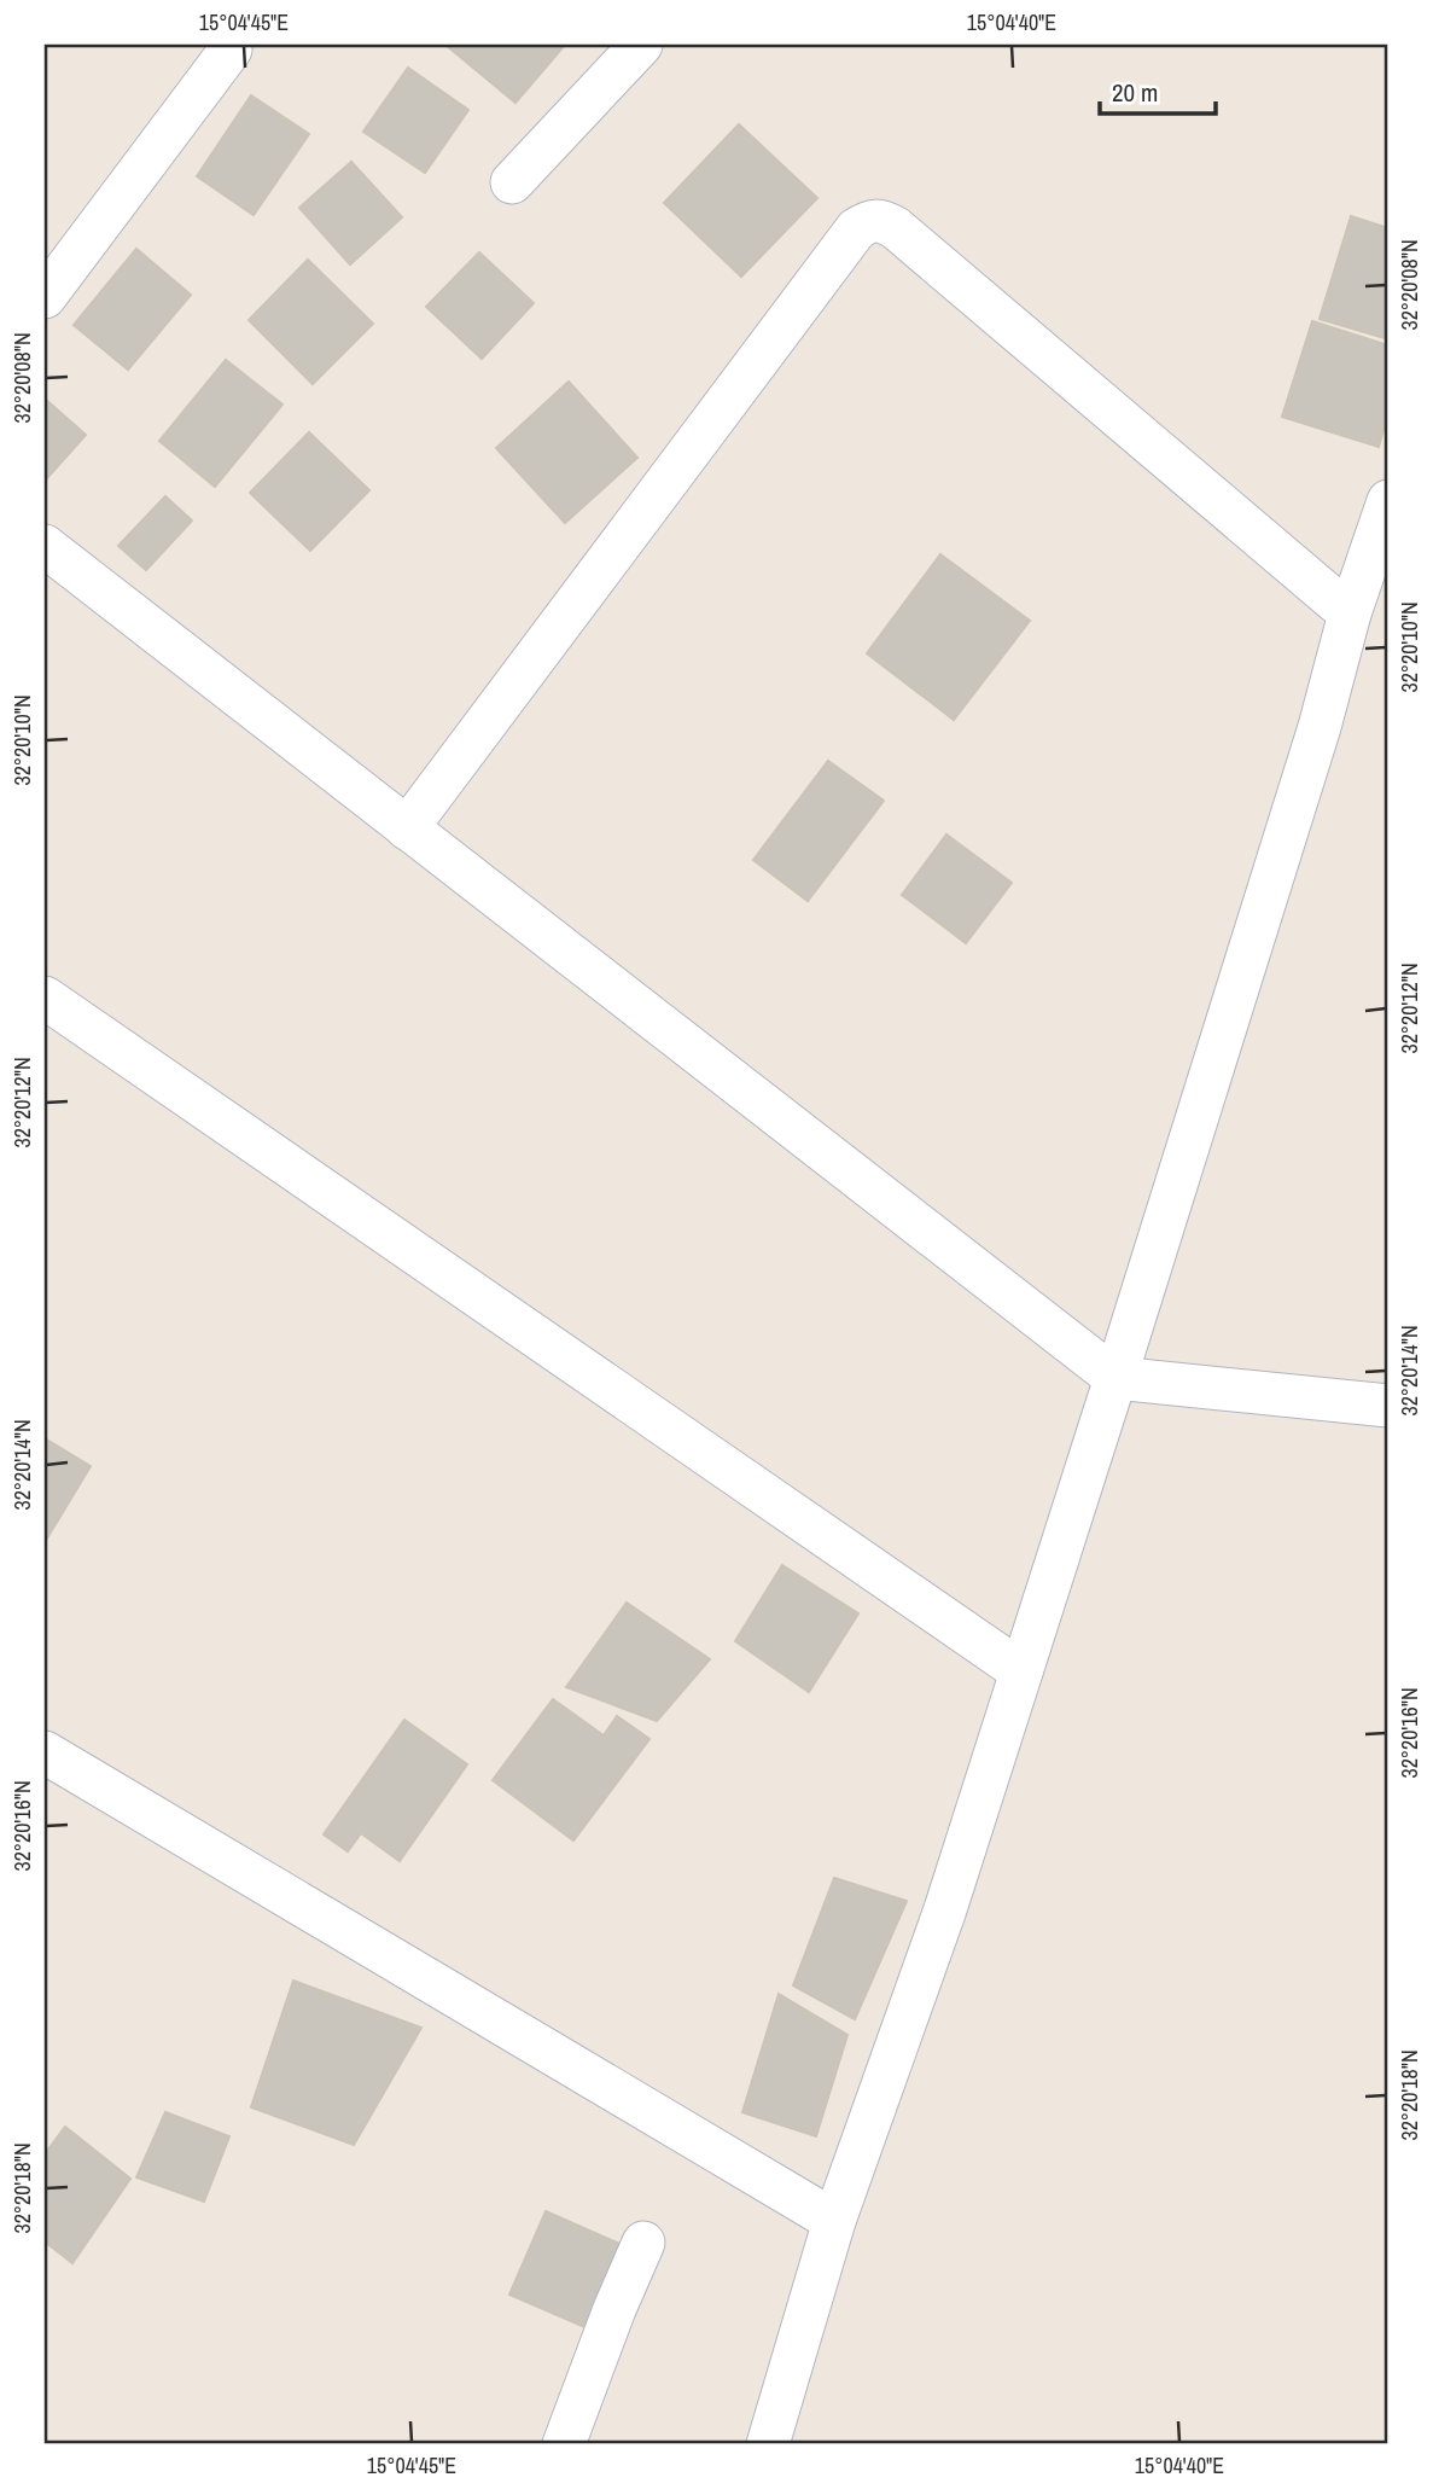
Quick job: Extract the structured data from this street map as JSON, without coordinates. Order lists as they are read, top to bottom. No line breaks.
{"scale_bar":"20 m","coordinates":["15°04'45\"E","15°04'40\"E","32°20'08\"N","32°20'10\"N","32°20'12\"N","32°20'14\"N","32°20'16\"N","32°20'18\"N"]}
